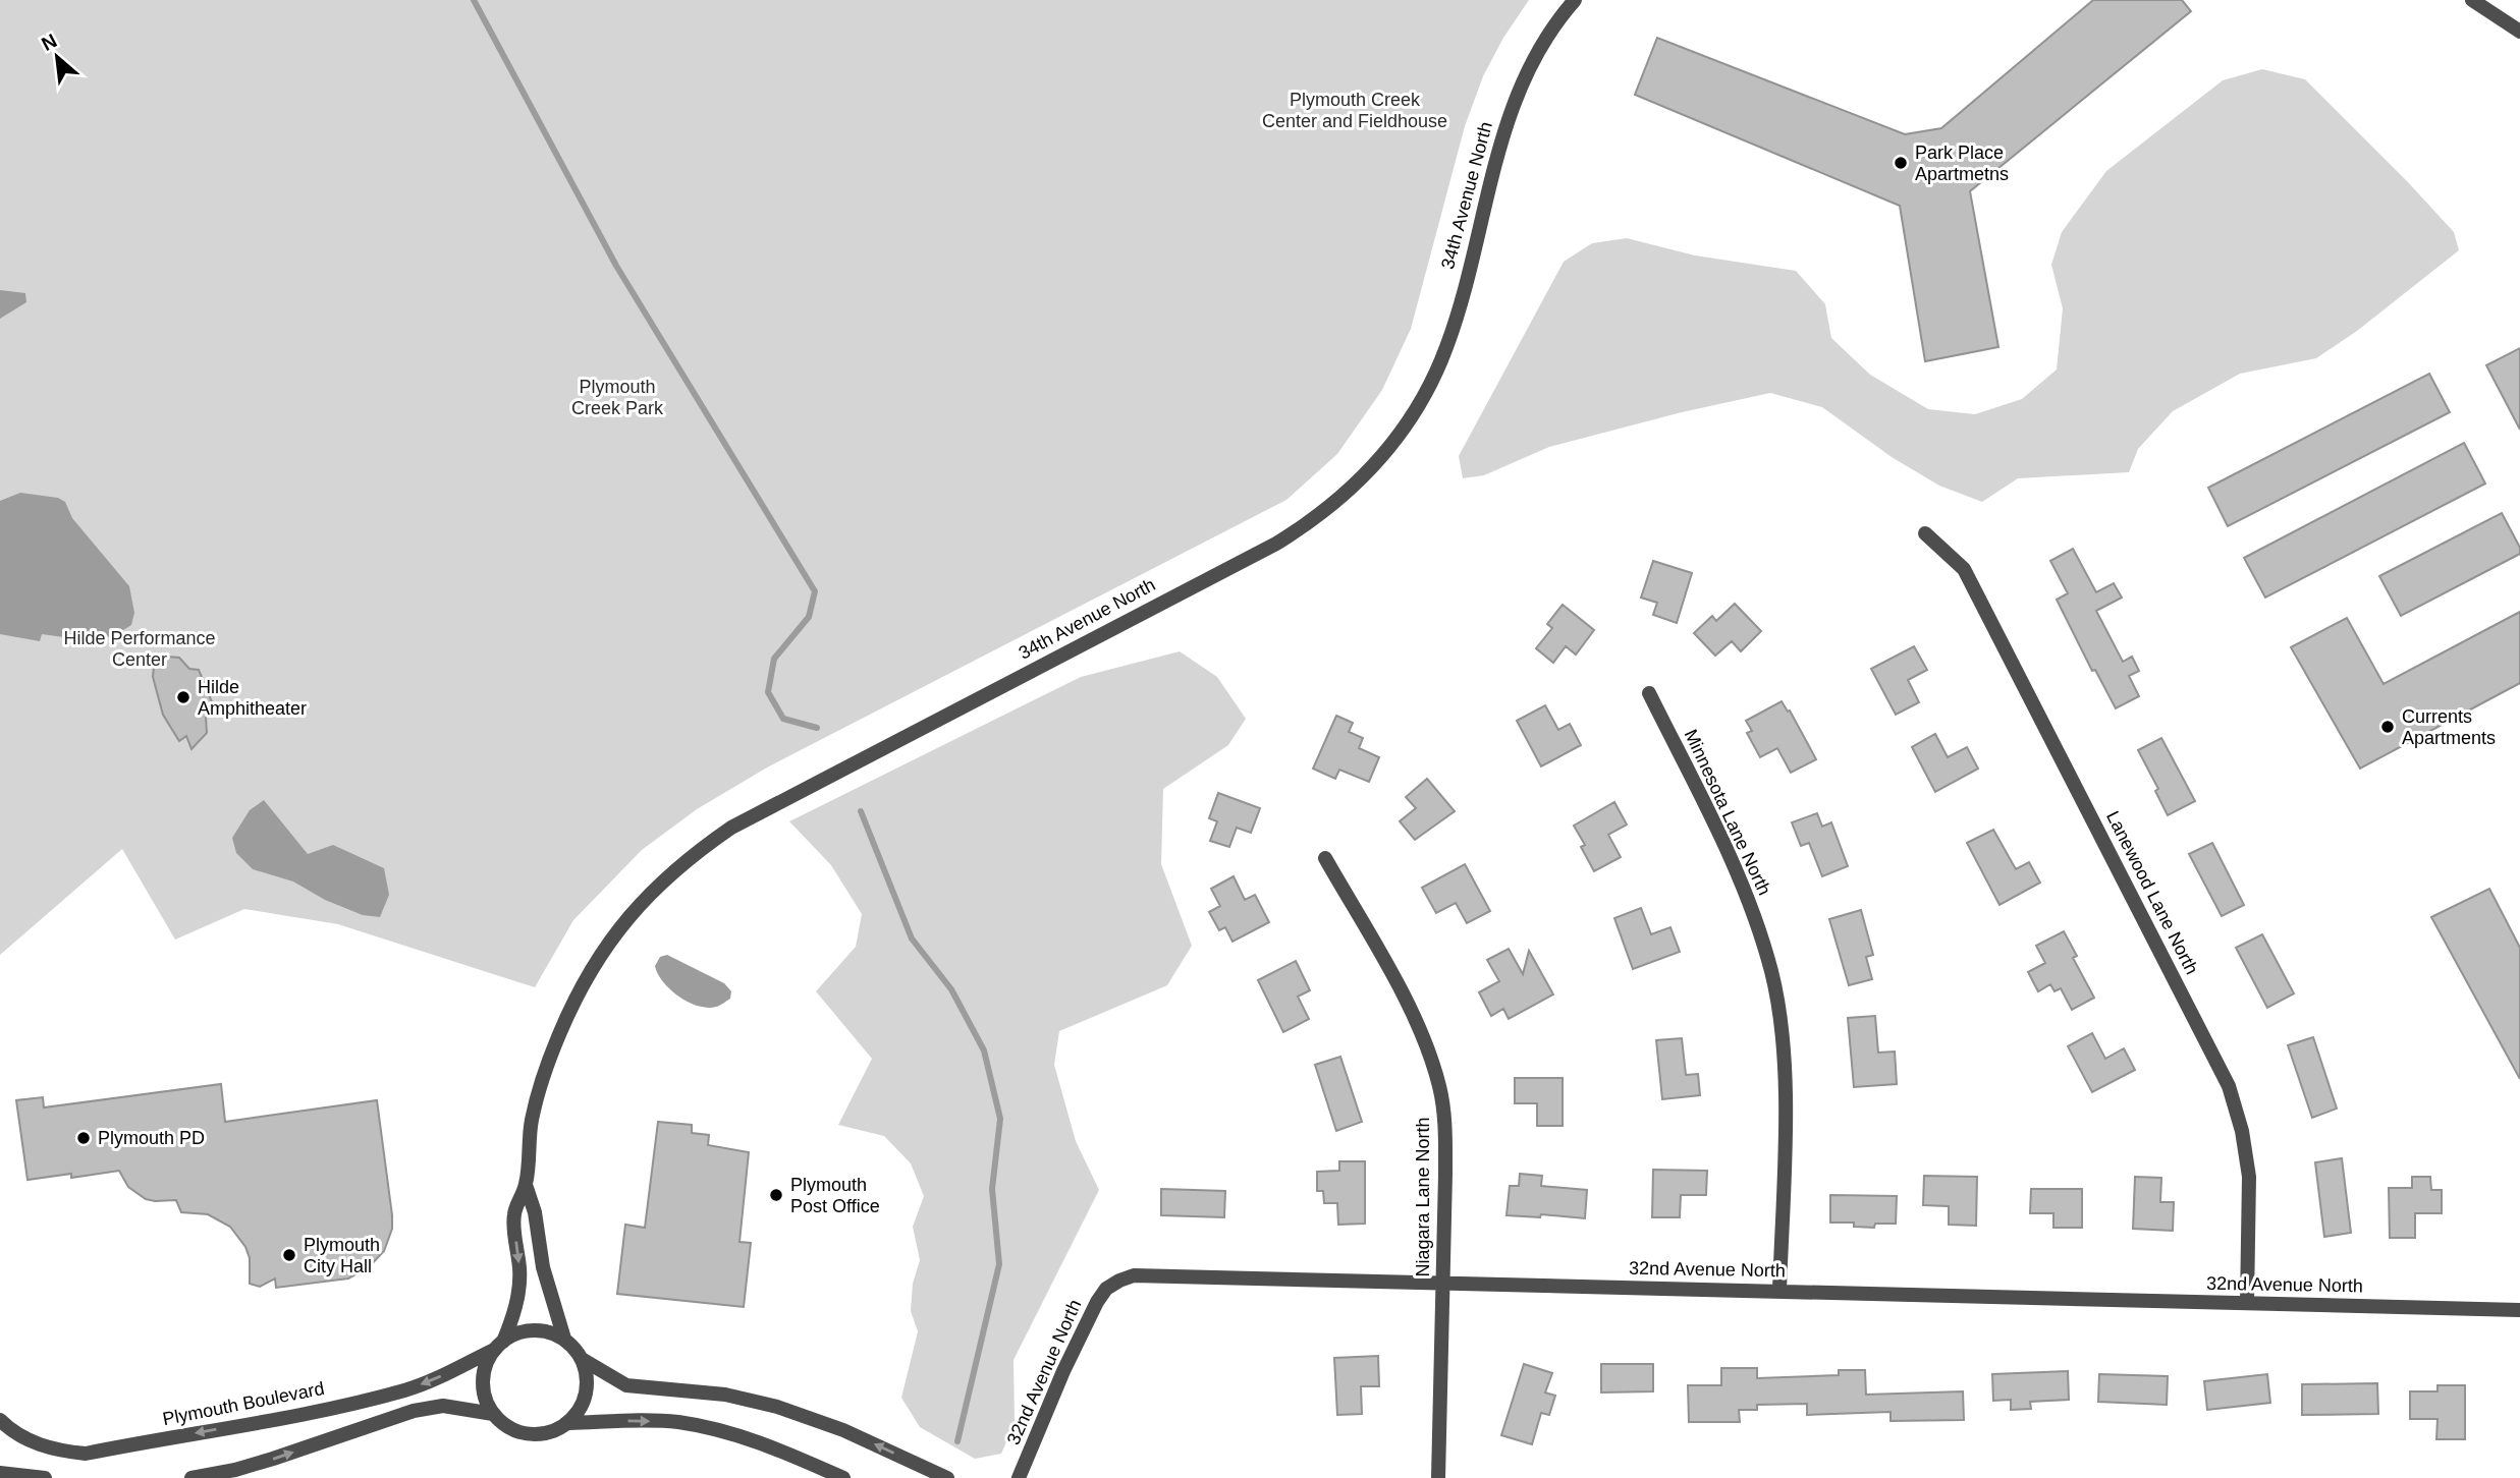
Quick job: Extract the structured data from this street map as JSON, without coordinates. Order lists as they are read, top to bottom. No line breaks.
{"streets":{"street":["34th Avenue North","Minnesota Lane North","Lanewood Lane North","Niagara Lane North","32nd Avenue North","Plymouth Boulevard"]},"crossings":[["34th Avenue North","Plymouth Boulevard"],["Minnesota Lane North","32nd Avenue North"],["Lanewood Lane North","32nd Avenue North"],["Niagara Lane North","32nd Avenue North"]],"parks":["Plymouth Creek Center and Fieldhouse","Plymouth Creek Park","Hilde Performance Center"],"places":["Park Place Apartmetns","Hilde Amphitheater","Currents Apartments","Plymouth PD","Plymouth Post Office","Plymouth City Hall"],"north":"top left"}
